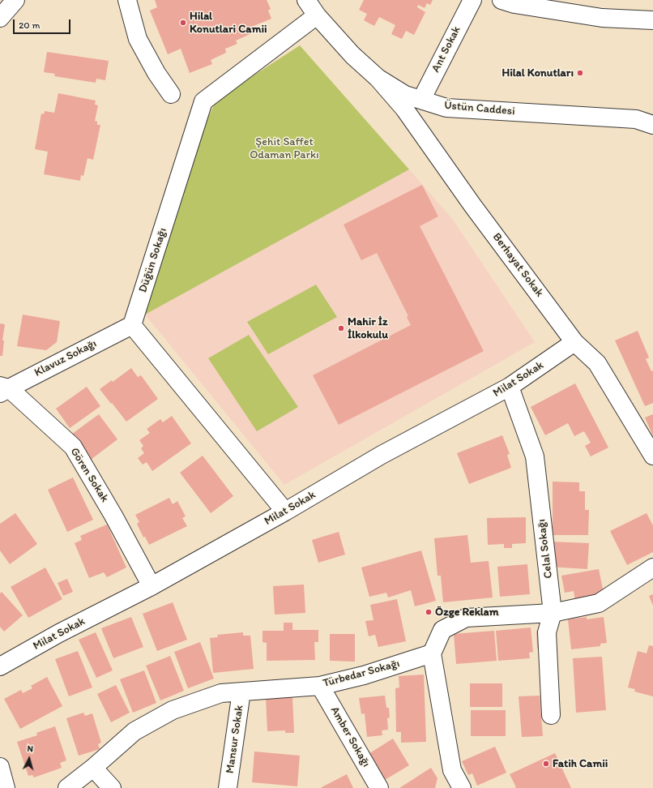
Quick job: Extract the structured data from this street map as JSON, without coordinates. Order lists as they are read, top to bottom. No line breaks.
{"streets":{"street":["Ant Sokak","Üstün Caddesi","Düğün Sokağı","Berhayat Sokak","Klavuz Sokağı","Milat Sokak","Gören Sokak","Celal Sokağı","Türbedar Sokağı","Amber Sokağı","Mansur Sokak"]},"crossings":[["Ant Sokak","Üstün Caddesi"],["Üstün Caddesi","Düğün Sokağı"],["Üstün Caddesi","Berhayat Sokak"],["Düğün Sokağı","Klavuz Sokağı"],["Berhayat Sokak","Milat Sokak"],["Klavuz Sokağı","Gören Sokak"],["Milat Sokak","Gören Sokak"],["Milat Sokak","Celal Sokağı"],["Türbedar Sokağı","Amber Sokağı"],["Türbedar Sokağı","Mansur Sokak"]],"parks":["Şehit Saffet Odaman Parkı"],"places":["Hilal Konutlari Camii","Hilal Konutları","Mahir İz İlkokulu","Özge Reklam","Fatih Camii"],"scale_bar":"20 m","north":"top"}
